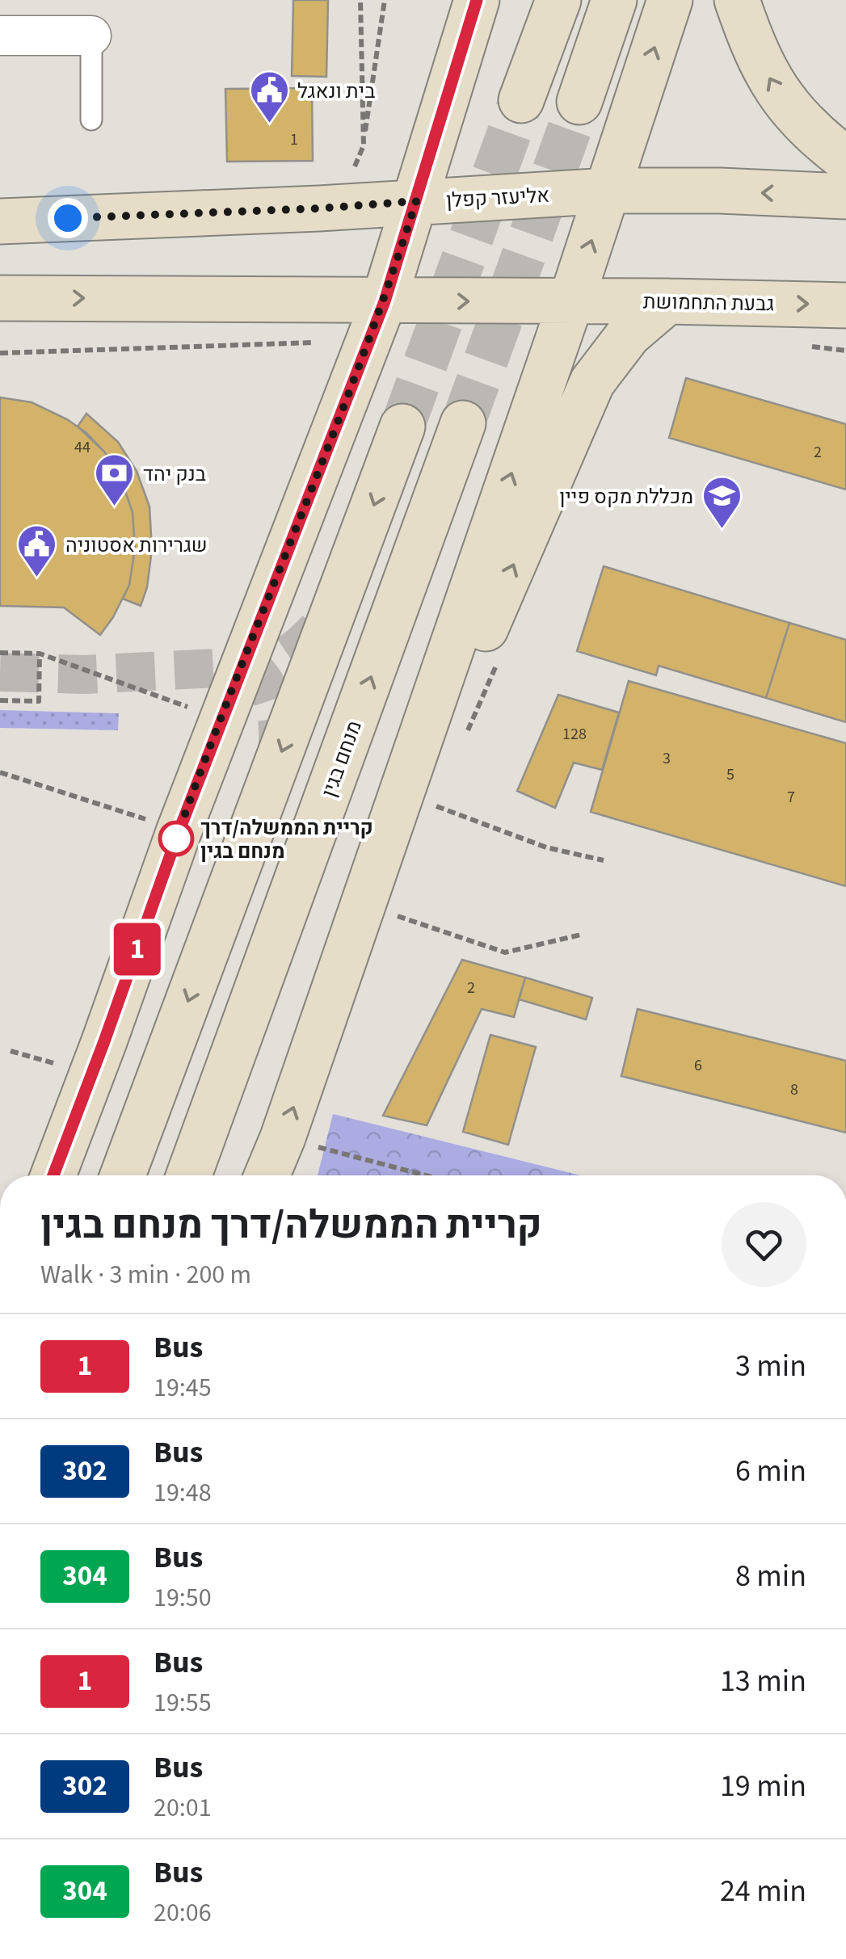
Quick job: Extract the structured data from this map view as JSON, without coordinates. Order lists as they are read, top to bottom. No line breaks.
{"streets":{"main road":["אליעזר קפלן","גבעת התחמושת","מנחם בגין"]},"places":{"public building":["בית ונאגל","שגרירות אסטוניה"],"bank":["בנק יהד"],"school or university":["מכללת מקס פיין"],"other":["קריית הממשלה/דרך מנחם בגין"]},"lines":["bus line 1"],"house_numbers":["1","44","2","128","3","5","7","2","6","8"],"page":{"on_map":"1","heading":["קריית הממשלה/דרך מנחם בגין","Walk · 3 min · 200 m"],"list":[{"mark":"1","name":"Bus","note":"19:45","value":"3 min"},{"mark":"302","name":"Bus","note":"19:48","value":"6 min"},{"mark":"304","name":"Bus","note":"19:50","value":"8 min"},{"mark":"1","name":"Bus","note":"19:55","value":"13 min"},{"mark":"302","name":"Bus","note":"20:01","value":"19 min"},{"mark":"304","name":"Bus","note":"20:06","value":"24 min"}]}}
